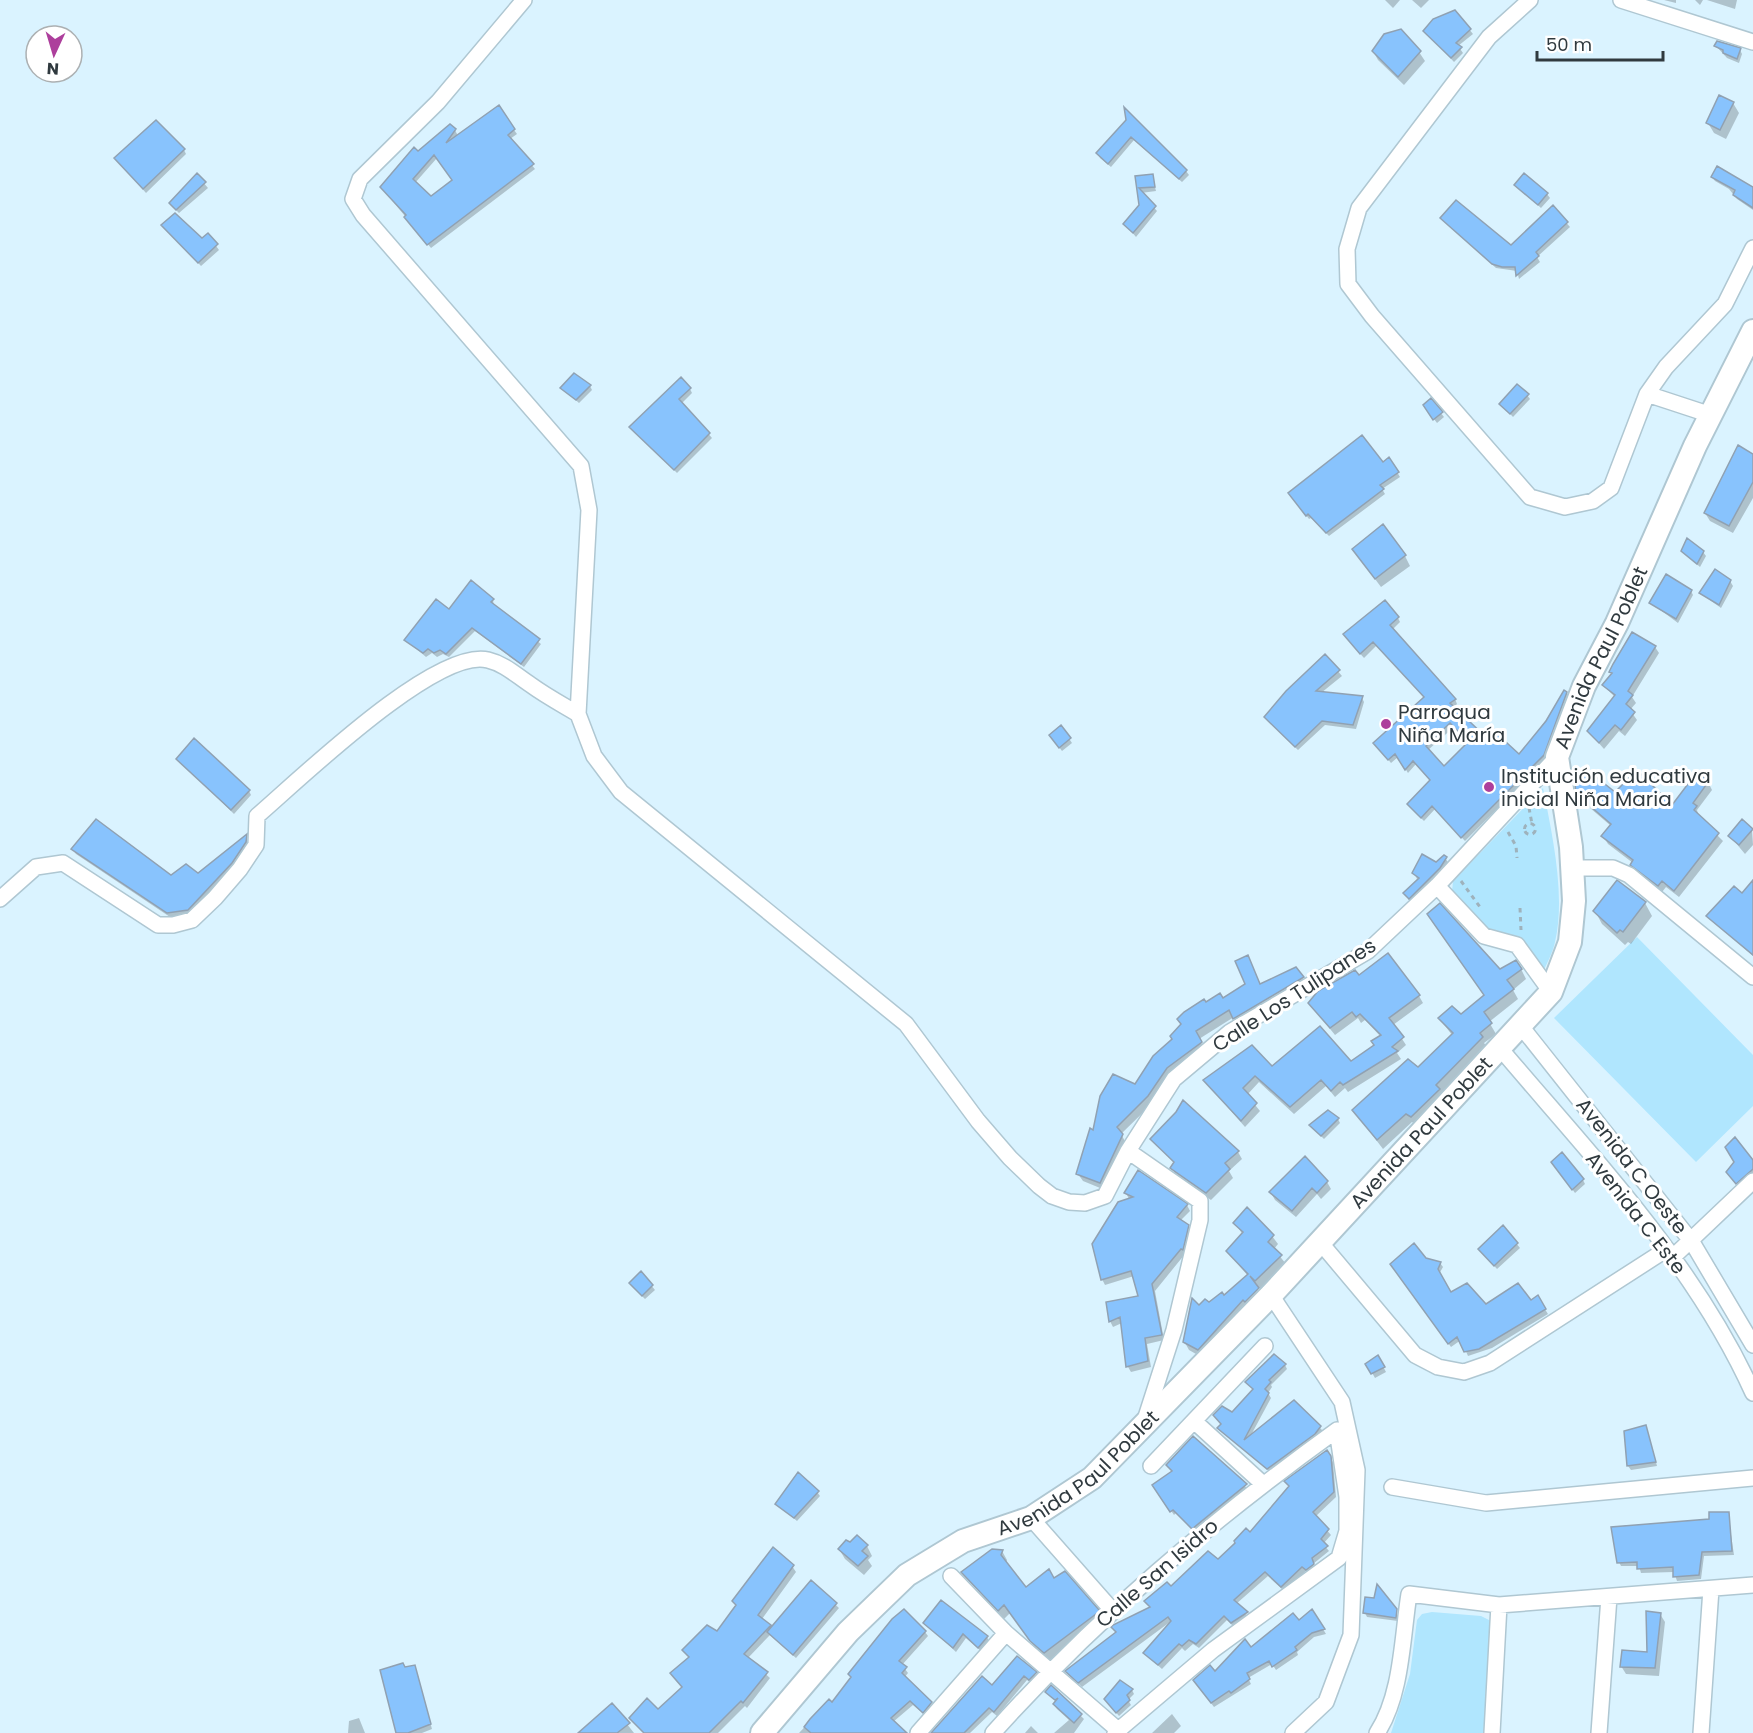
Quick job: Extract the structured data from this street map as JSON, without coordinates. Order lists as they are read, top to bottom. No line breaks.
{"streets":{"main road":["Avenida Paul Poblet"],"street":["Calle Los Tulipanes","Avenida C Oeste","Avenida C Este","Calle San Isidro"]},"crossings":[["Avenida Paul Poblet","Calle Los Tulipanes"],["Avenida Paul Poblet","Avenida C Oeste"],["Avenida Paul Poblet","Avenida C Este"]],"places":["Parroqua Niña María","Institución educativa inicial Niña Maria"],"scale_bar":"50 m","north":"bottom"}
